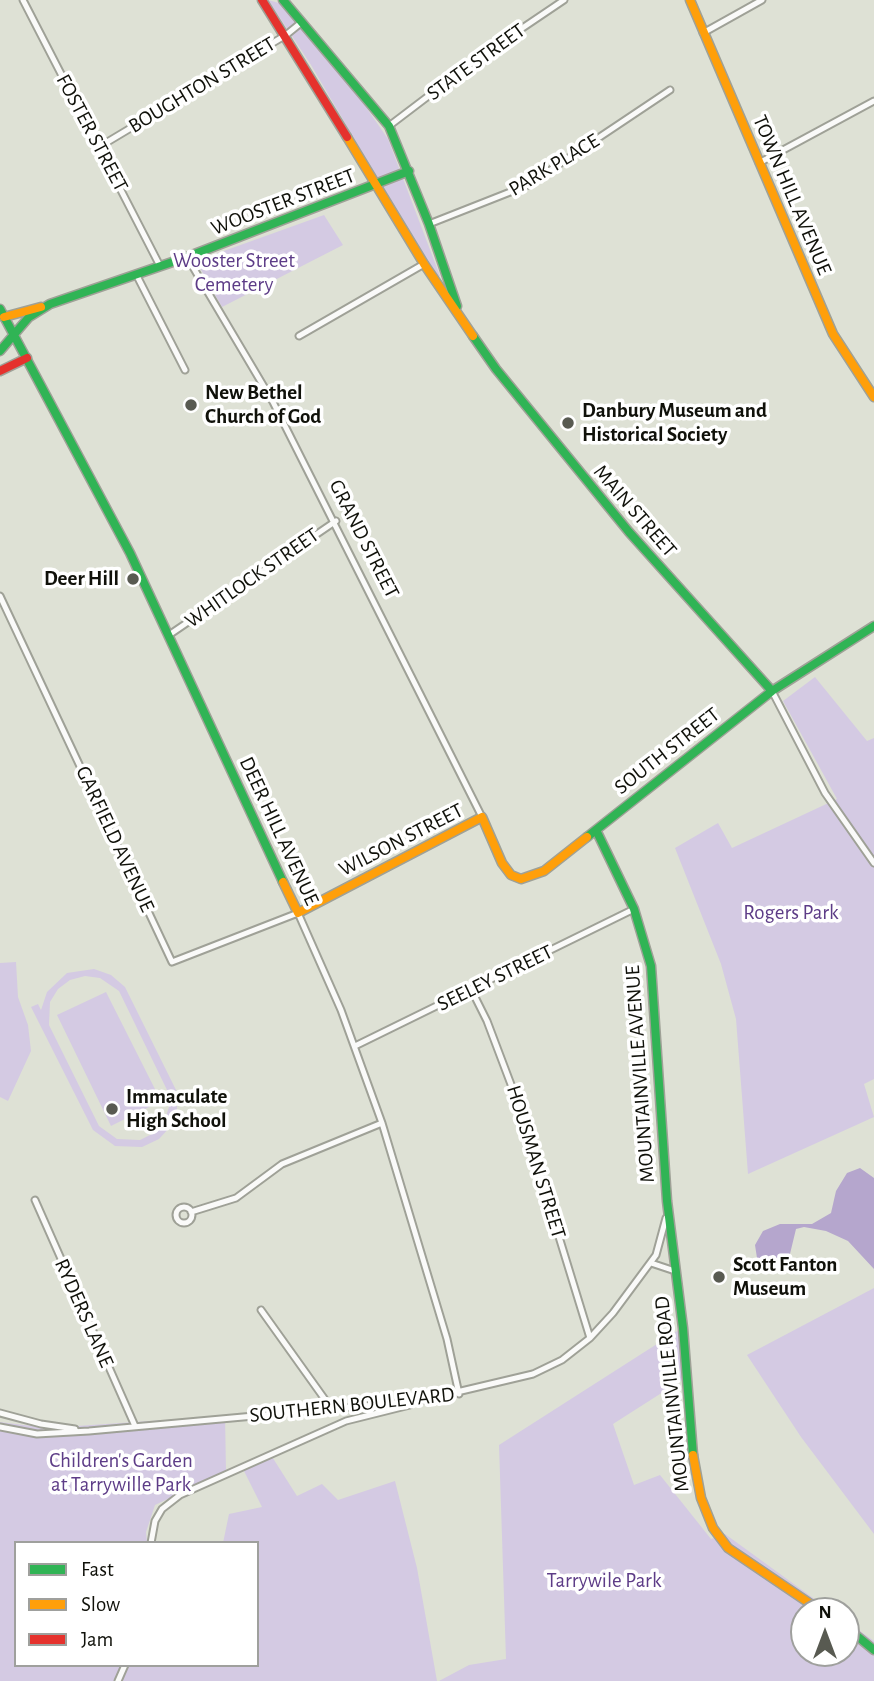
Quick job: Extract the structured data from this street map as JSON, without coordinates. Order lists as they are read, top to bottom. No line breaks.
{"streets":{"street":["STATE STREET","BOUGHTON STREET","FOSTER STREET","PARK PLACE","TOWN HILL AVENUE","WOOSTER STREET","MAIN STREET","GRAND STREET","WHITLOCK STREET","SOUTH STREET","DEER HILL AVENUE","GARFIELD AVENUE","WILSON STREET","SEELEY STREET","MOUNTAINVILLE AVENUE","HOUSMAN STREET","RYDERS LANE","MOUNTAINVILLE ROAD","SOUTHERN BOULEVARD"]},"crossings":[["STATE STREET","MAIN STREET"],["BOUGHTON STREET","FOSTER STREET"],["BOUGHTON STREET","MAIN STREET"],["FOSTER STREET","WOOSTER STREET"],["PARK PLACE","MAIN STREET"],["WOOSTER STREET","MAIN STREET"],["WOOSTER STREET","GRAND STREET"],["WOOSTER STREET","DEER HILL AVENUE"],["MAIN STREET","SOUTH STREET"],["GRAND STREET","WHITLOCK STREET"],["GRAND STREET","SOUTH STREET"],["GRAND STREET","WILSON STREET"],["WHITLOCK STREET","DEER HILL AVENUE"],["SOUTH STREET","MOUNTAINVILLE AVENUE"],["DEER HILL AVENUE","GARFIELD AVENUE"],["DEER HILL AVENUE","WILSON STREET"],["DEER HILL AVENUE","SEELEY STREET"],["DEER HILL AVENUE","SOUTHERN BOULEVARD"],["GARFIELD AVENUE","WILSON STREET"],["SEELEY STREET","MOUNTAINVILLE AVENUE"],["SEELEY STREET","HOUSMAN STREET"],["MOUNTAINVILLE AVENUE","MOUNTAINVILLE ROAD"],["MOUNTAINVILLE AVENUE","SOUTHERN BOULEVARD"],["HOUSMAN STREET","SOUTHERN BOULEVARD"],["RYDERS LANE","SOUTHERN BOULEVARD"],["MOUNTAINVILLE ROAD","SOUTHERN BOULEVARD"]],"parks":["Wooster Street Cemetery","Rogers Park","Children's Garden at Tarrywille Park","Tarrywile Park"],"places":["New Bethel Church of God","Danbury Museum and Historical Society","Deer Hill","Immaculate High School","Scott Fanton Museum"],"legend":["Fast","Slow","Jam"],"north":"top"}
